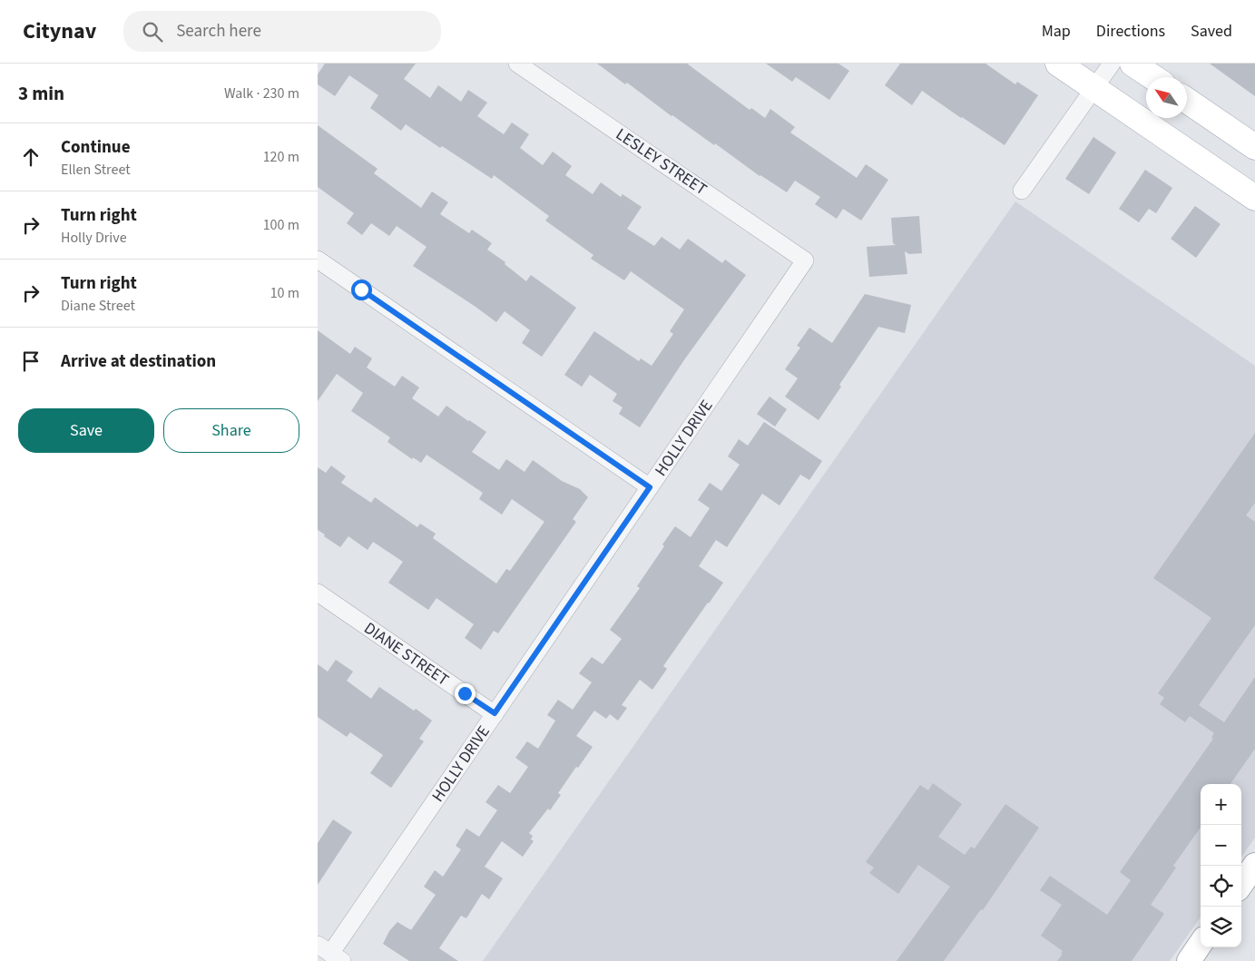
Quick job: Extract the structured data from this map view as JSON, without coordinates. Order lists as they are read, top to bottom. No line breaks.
{"streets":{"street":["LESLEY STREET","HOLLY DRIVE","DIANE STREET"]},"crossings":[["LESLEY STREET","HOLLY DRIVE"],["HOLLY DRIVE","DIANE STREET"]],"north":"top left","page":{"header":"Citynav","search":"Search here","nav":["Map","Directions","Saved"],"heading":["3 min","Walk · 230 m"],"list":[["Continue","Ellen Street","120 m"],["Turn right","Holly Drive","100 m"],["Turn right","Diane Street","10 m"],"Arrive at destination"],"buttons":["Save","Share"],"map_buttons":["+","−"]}}
